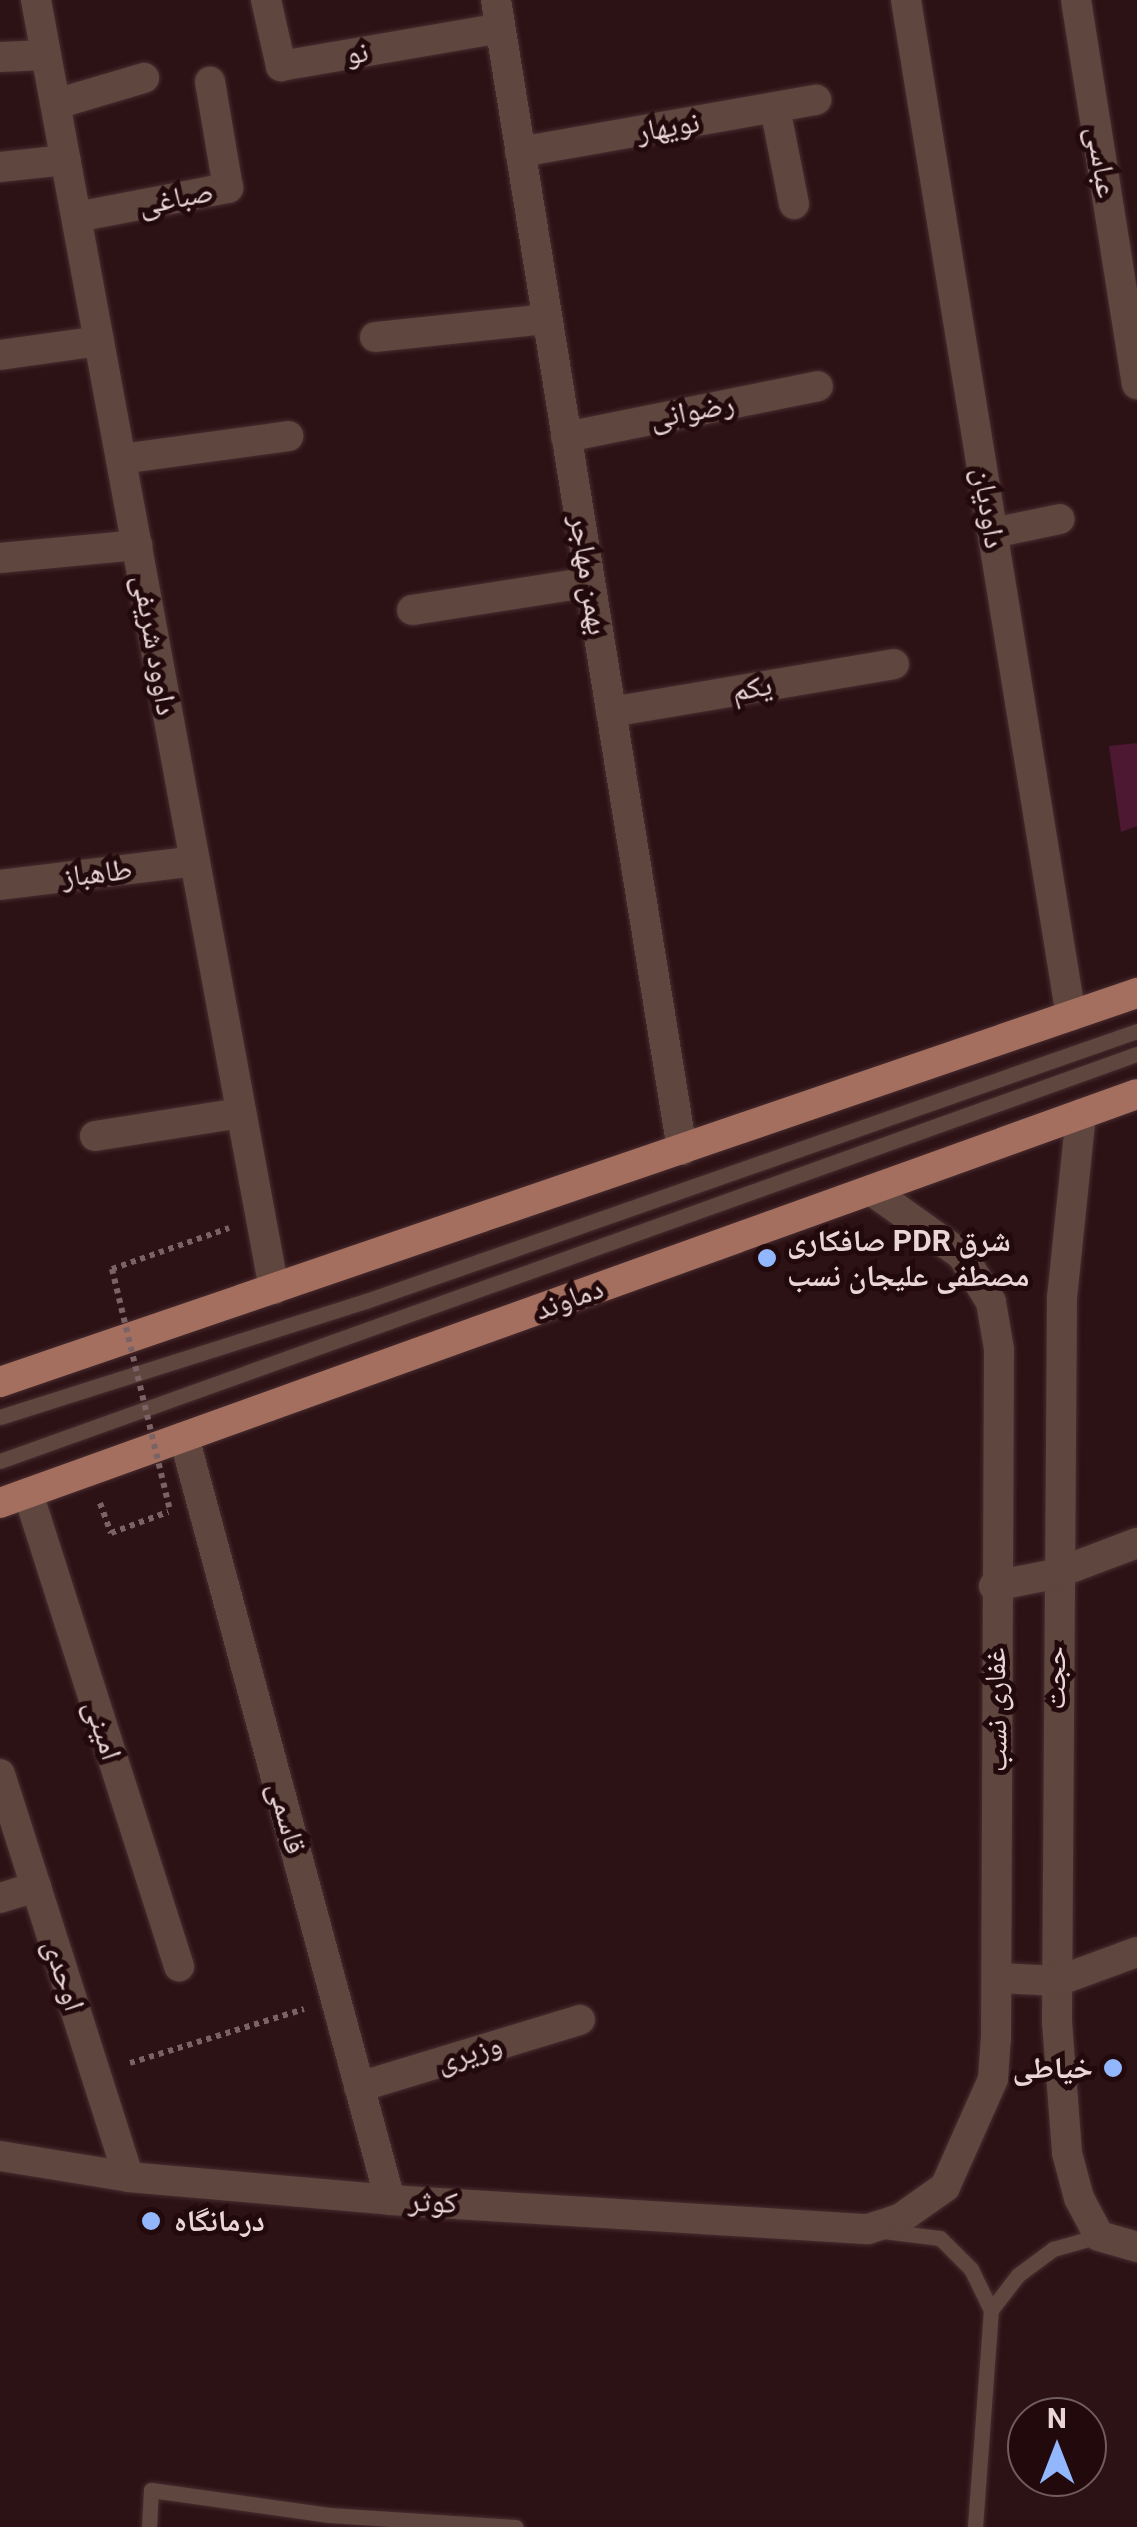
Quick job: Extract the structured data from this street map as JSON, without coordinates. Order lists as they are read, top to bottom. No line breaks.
{"streets":{"main road":["دماوند"],"street":["نو","نویهار","عباسی","صباغی","رضوانی","داودیان","بهمن مهاجر","داوود شریفی","یکم","طاهباز","حجت","غفاری نسب","امینی","قاسمی","اوحدی","وزیری","کوثر"]},"crossings":[["نو","بهمن مهاجر"],["نویهار","بهمن مهاجر"],["صباغی","داوود شریفی"],["رضوانی","بهمن مهاجر"],["بهمن مهاجر","یکم"],["داوود شریفی","طاهباز"],["دماوند","حجت"],["دماوند","غفاری نسب"],["دماوند","امینی"],["دماوند","قاسمی"],["غفاری نسب","کوثر"],["قاسمی","وزیری"],["قاسمی","کوثر"],["اوحدی","کوثر"]],"places":["صافکاری PDR شرق مصطفی علیجان نسب","خیاطی","درمانگاه"],"north":"top"}
